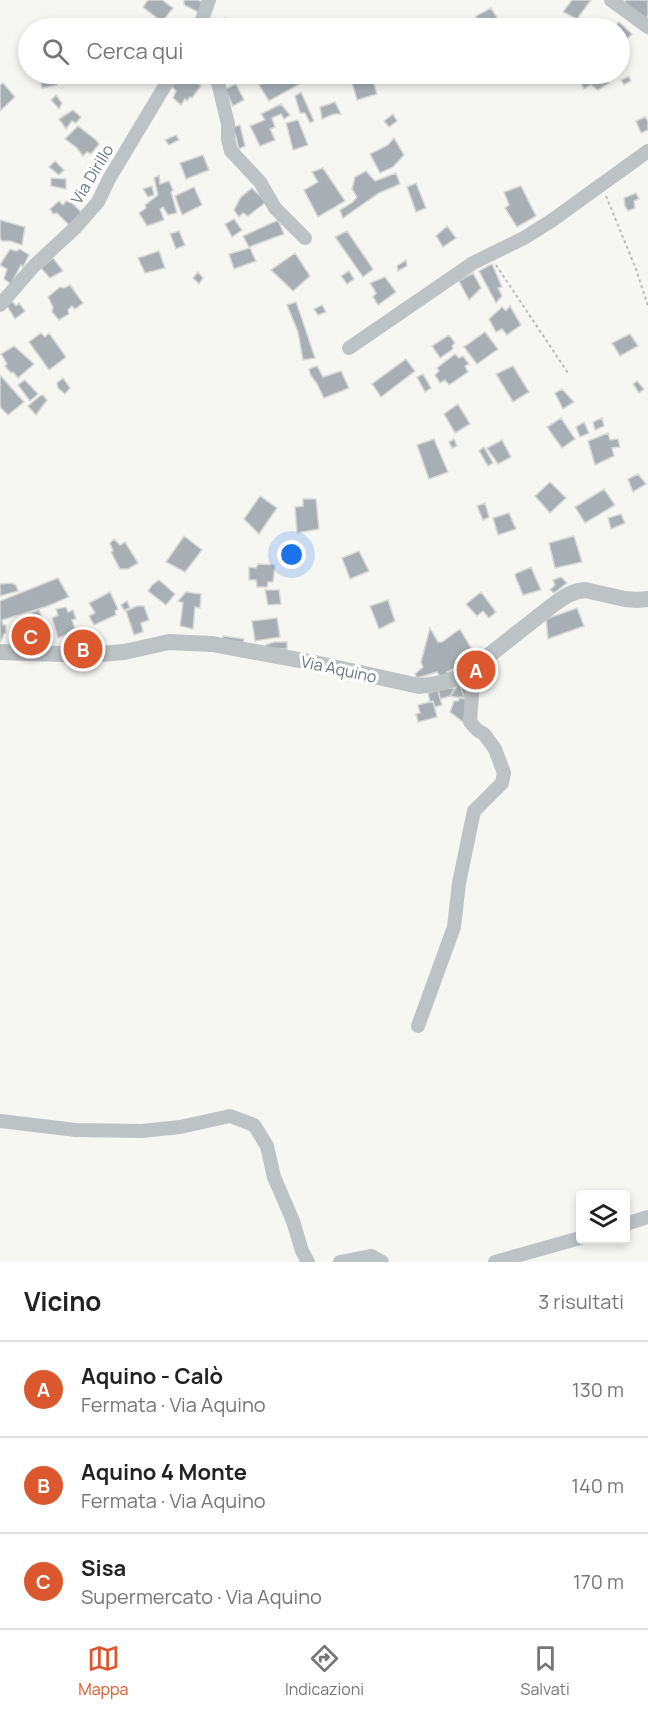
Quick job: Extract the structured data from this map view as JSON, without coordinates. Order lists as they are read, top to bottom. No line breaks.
{"streets":{"street":["Via Dirillo","Via Aquino"]},"page":{"search":"Cerca qui","pins":["C","B","A"],"heading":["Vicino","3 risultati"],"list":[{"mark":"A","name":"Aquino - Calò","note":"Fermata · Via Aquino","value":"130 m"},{"mark":"B","name":"Aquino 4 Monte","note":"Fermata · Via Aquino","value":"140 m"},{"mark":"C","name":"Sisa","note":"Supermercato · Via Aquino","value":"170 m"}],"nav":["Mappa","Indicazioni","Salvati"]}}
